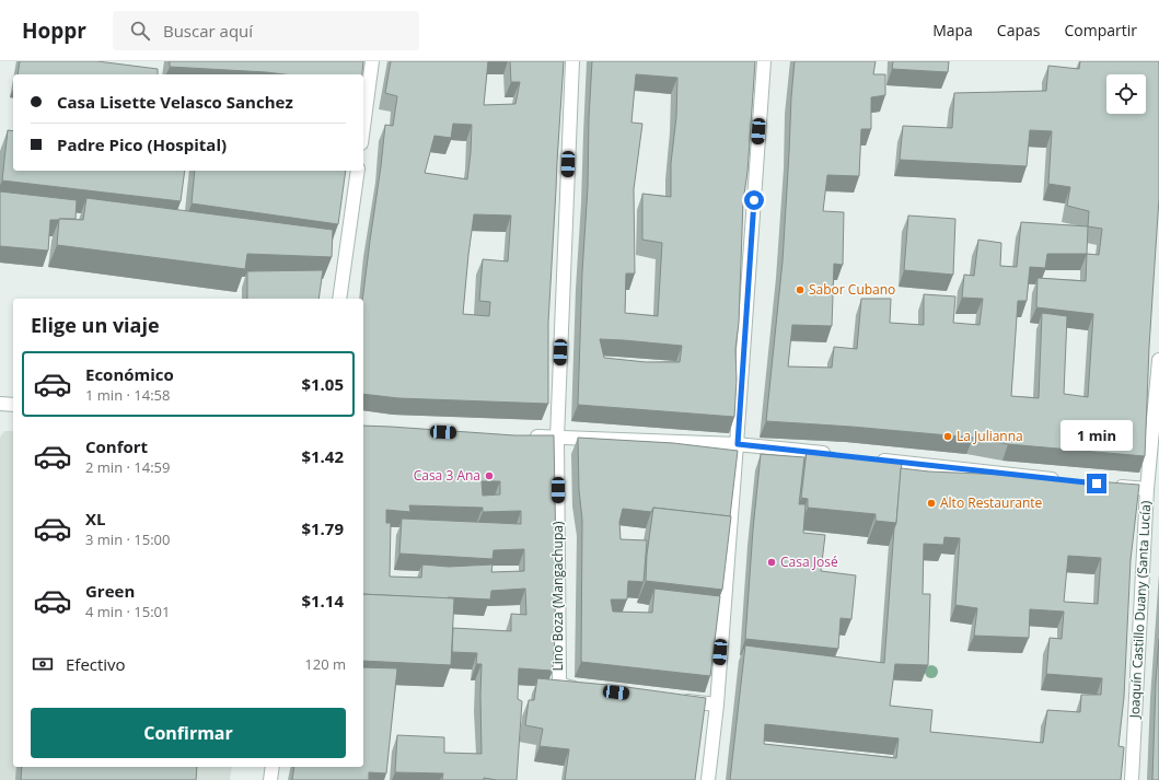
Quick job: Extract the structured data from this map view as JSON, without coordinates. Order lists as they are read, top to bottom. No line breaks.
{"streets":{"street":["Lino Boza (Mangachupa)","Joaquín Castillo Duany (Santa Lucía)"]},"places":["Sabor Cubano","La Julianna","Casa 3 Ana","Alto Restaurante","Casa José"],"page":{"header":"Hoppr","search":"Buscar aquí","nav":["Mapa","Capas","Compartir"],"banner":["Casa Lisette Velasco Sanchez","Padre Pico (Hospital)"],"heading":"Elige un viaje","list":[{"name":"Económico","note":"1 min · 14:58","value":"$1.05"},{"name":"Confort","note":"2 min · 14:59","value":"$1.42"},{"name":"XL","note":"3 min · 15:00","value":"$1.79"},{"name":"Green","note":"4 min · 15:01","value":"$1.14"}],"bubble":"1 min","pay":["Efectivo","120 m"],"buttons":"Confirmar"}}
